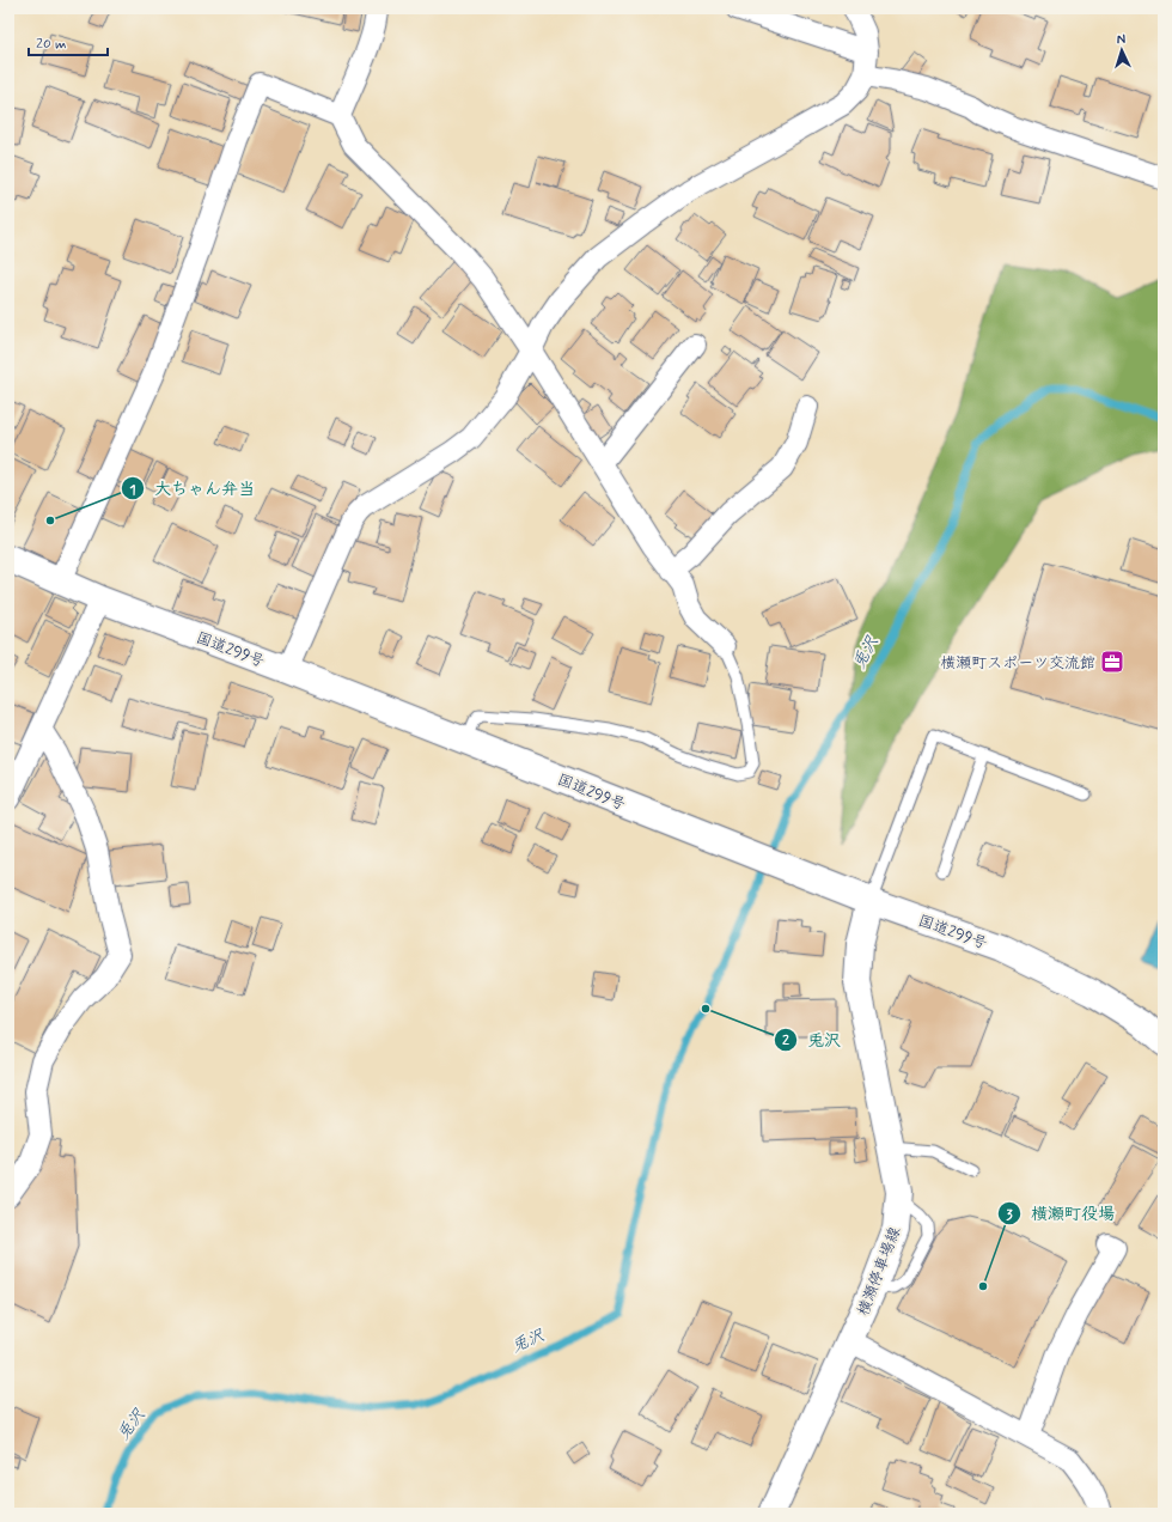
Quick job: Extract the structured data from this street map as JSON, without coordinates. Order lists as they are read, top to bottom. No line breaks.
{"streets":{"main road":["国道299号","横瀬停車場線"]},"crossings":[["国道299号","横瀬停車場線"]],"water":["兎沢"],"places":{"other":["大ちゃん弁当","兎沢","横瀬町役場"],"office":["横瀬町スポーツ交流館"]},"scale_bar":"20 m","north":"top"}
